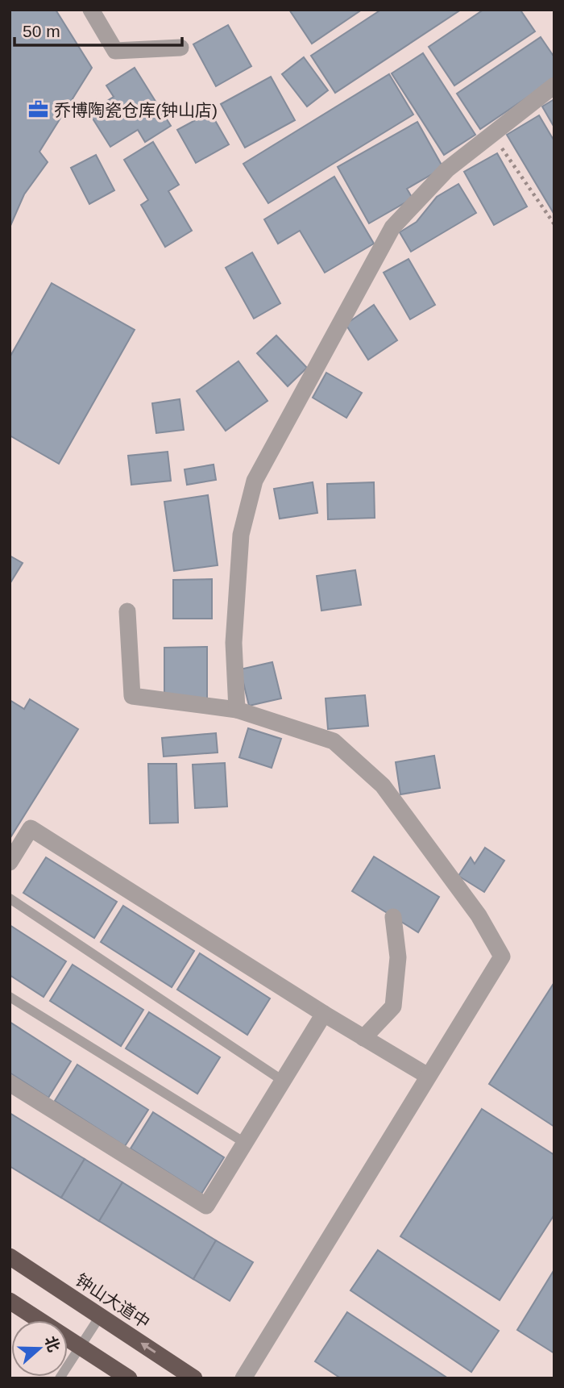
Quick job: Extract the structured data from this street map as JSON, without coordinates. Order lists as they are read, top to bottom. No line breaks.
{"streets":{"highway":["钟山大道中"]},"places":{"office":["乔博陶瓷仓库(钟山店)"]},"scale_bar":"50 m","north":"right"}
